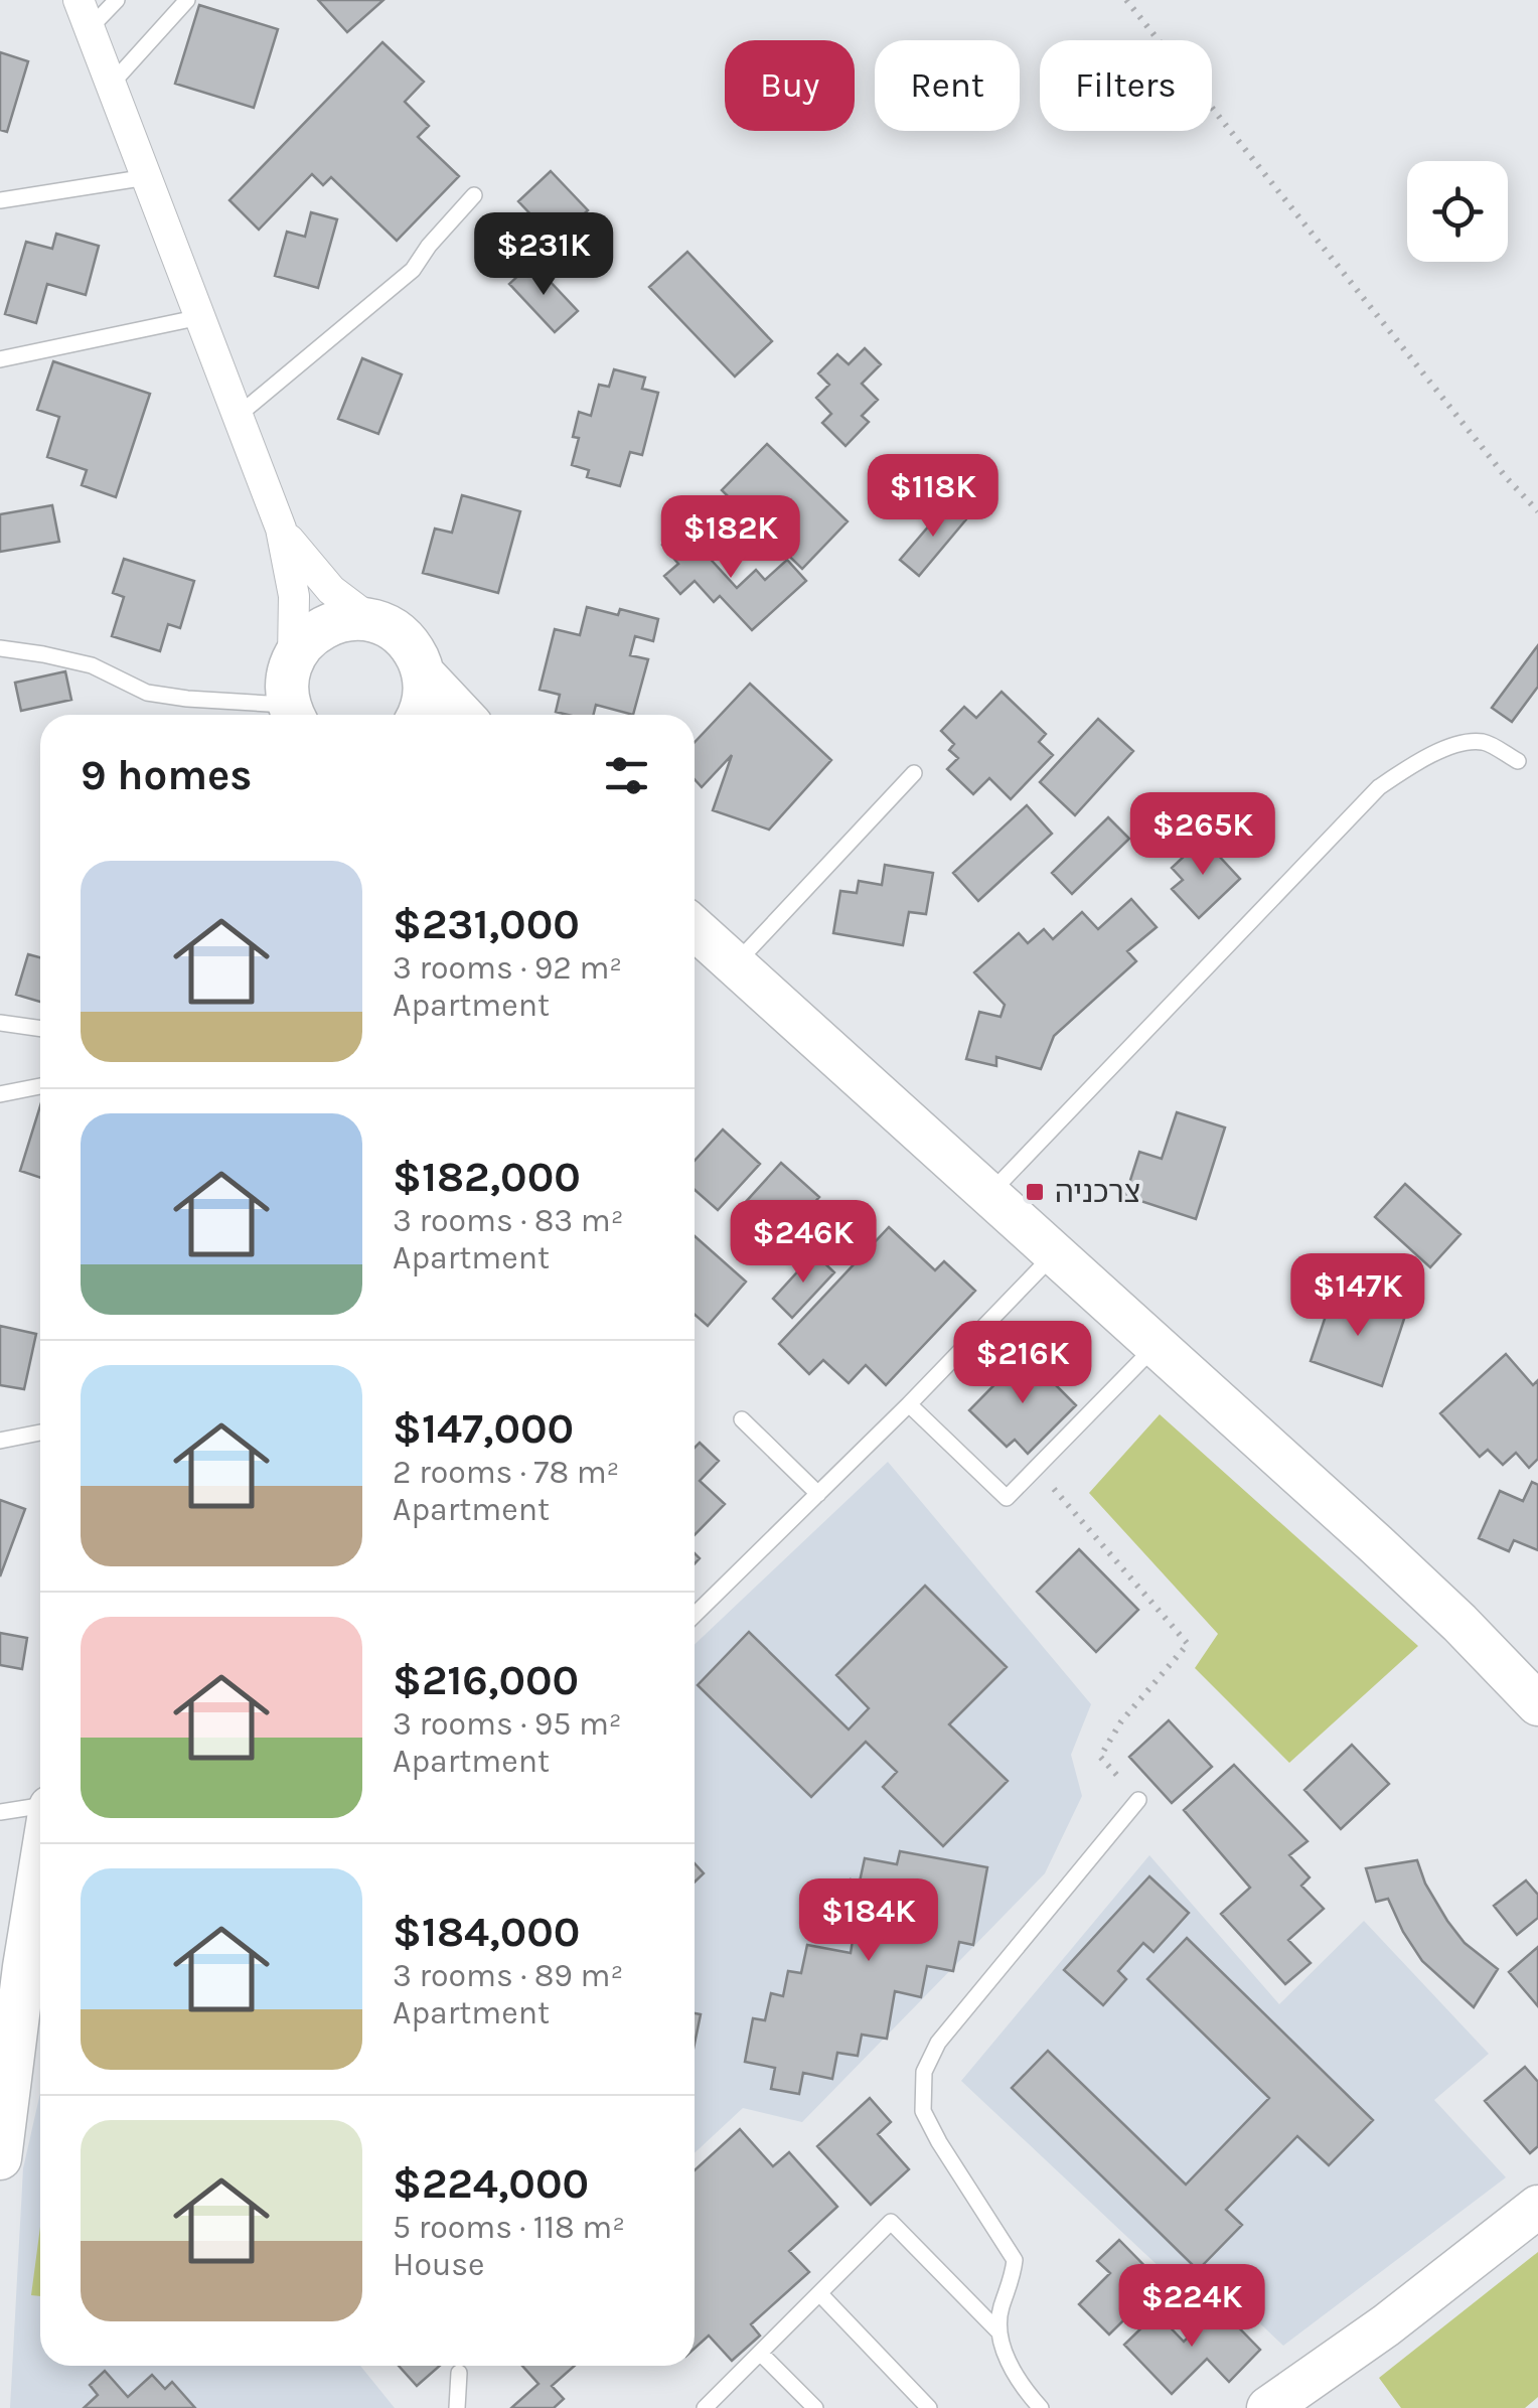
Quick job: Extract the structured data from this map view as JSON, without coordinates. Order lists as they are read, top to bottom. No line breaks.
{"places":{"transit":["צרכניה"]},"page":{"chip":["Buy","Rent","Filters"],"price":["$231K","$118K","$182K","$265K","$246K","$147K","$216K","$184K","$224K"],"heading":"9 homes","list":[{"name":"$231,000","note":"3 rooms · 92 m² · Apartment"},{"name":"$182,000","note":"3 rooms · 83 m² · Apartment"},{"name":"$147,000","note":"2 rooms · 78 m² · Apartment"},{"name":"$216,000","note":"3 rooms · 95 m² · Apartment"},{"name":"$184,000","note":"3 rooms · 89 m² · Apartment"},{"name":"$224,000","note":"5 rooms · 118 m² · House"}]}}
